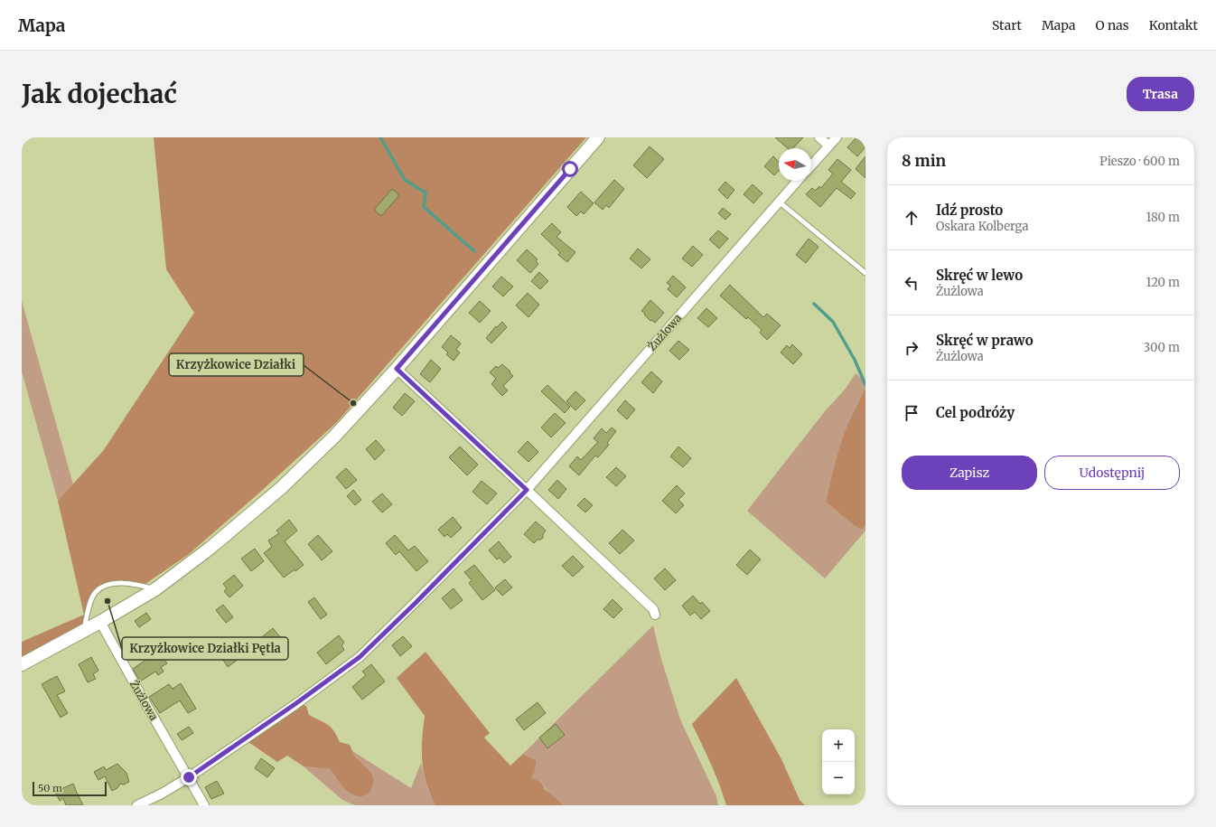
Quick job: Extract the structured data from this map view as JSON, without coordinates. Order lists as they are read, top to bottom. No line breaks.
{"streets":{"street":["Żużlowa"]},"places":["Krzyżkowice Działki","Krzyżkowice Działki Pętla"],"scale_bar":"50 m","north":"left","page":{"header":"Mapa","nav":["Start","Mapa","O nas","Kontakt"],"buttons":["Trasa",["Zapisz","Udostępnij"]],"title":"Jak dojechać","heading":["8 min","Pieszo · 600 m"],"list":[["Idź prosto","Oskara Kolberga","180 m"],["Skręć w lewo","Żużlowa","120 m"],["Skręć w prawo","Żużlowa","300 m"],"Cel podróży"],"map_buttons":["+","−"],"scale":"50 m"}}
